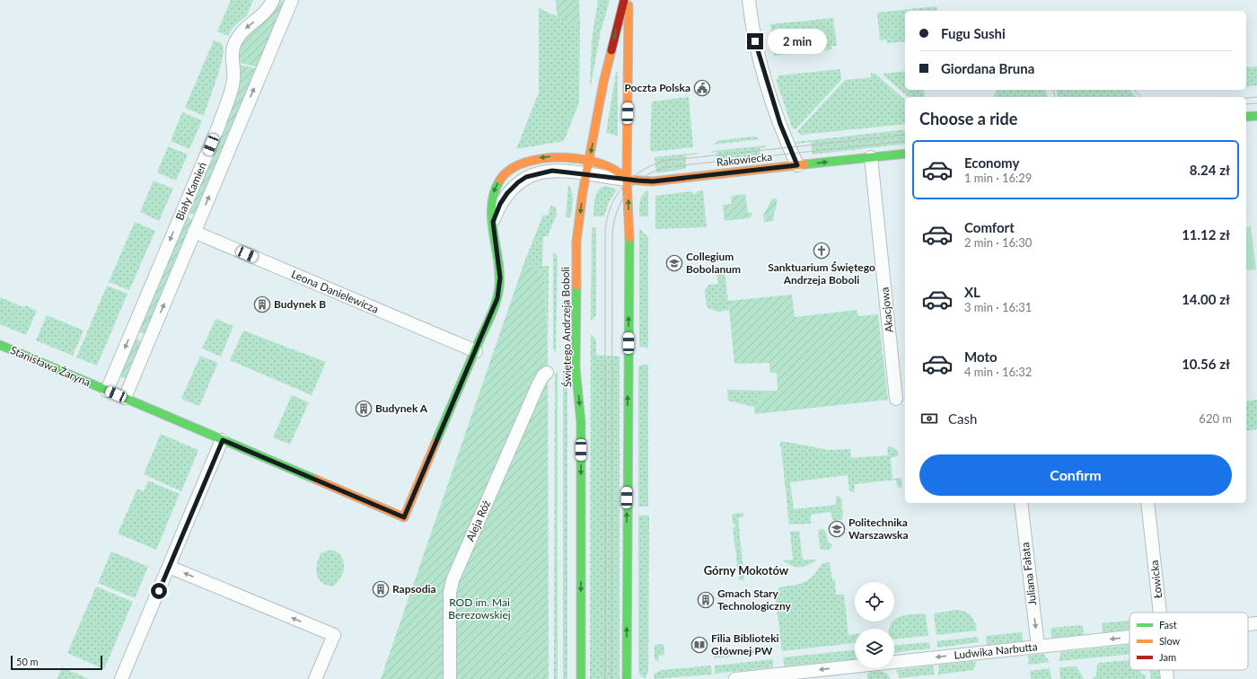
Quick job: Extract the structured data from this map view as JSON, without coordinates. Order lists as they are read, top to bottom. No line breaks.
{"streets":{"main road":["Rakowiecka","Świętego Andrzeja Boboli","Stanisława Żaryna"],"street":["Biały Kamień","Leona Danielewicza","Akacjowa","Aleja Róż","Juliana Fałata","Łowicka","Ludwika Narbutta"]},"crossings":[["Rakowiecka","Akacjowa"],["Rakowiecka","Stanisława Żaryna"],["Biały Kamień","Leona Danielewicza"],["Biały Kamień","Stanisława Żaryna"],["Leona Danielewicza","Stanisława Żaryna"],["Świętego Andrzeja Boboli","Stanisława Żaryna"],["Juliana Fałata","Ludwika Narbutta"]],"one_way":["Juliana Fałata","Ludwika Narbutta"],"districts":["Górny Mokotów"],"parks":["ROD im. Mai Berezowskiej"],"places":{"public building":["Poczta Polska"],"church":["Sanktuarium Świętego Andrzeja Boboli"],"school or university":["Collegium Bobolanum","Politechnika Warszawska"],"building":["Budynek B","Budynek A","Rapsodia","Gmach Stary Technologiczny"],"library":["Filia Biblioteki Głównej PW"]},"legend":["Fast","Slow","Jam"],"scale_bar":"50 m","page":{"banner":["Fugu Sushi","Giordana Bruna"],"bubble":"2 min","heading":"Choose a ride","list":[{"name":"Economy","note":"1 min · 16:29","value":"8.24 zł"},{"name":"Comfort","note":"2 min · 16:30","value":"11.12 zł"},{"name":"XL","note":"3 min · 16:31","value":"14.00 zł"},{"name":"Moto","note":"4 min · 16:32","value":"10.56 zł"}],"pay":["Cash","620 m"],"buttons":"Confirm","scale":"50 m"}}
